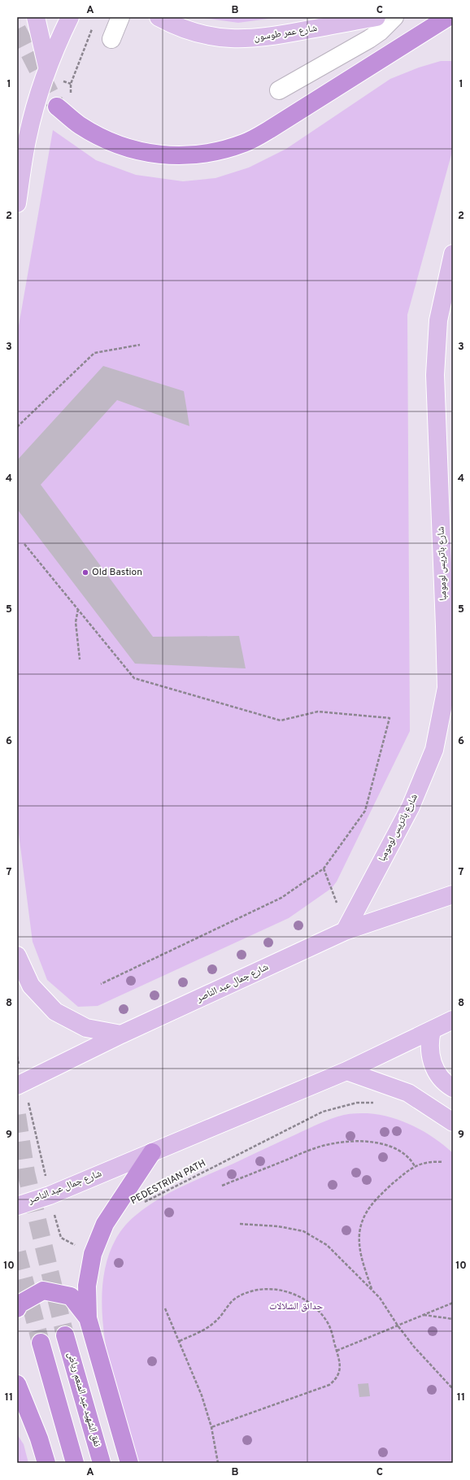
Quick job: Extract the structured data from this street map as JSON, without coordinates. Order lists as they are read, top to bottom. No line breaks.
{"streets":{"highway":["نفق الشهيد عبد المنعم رياض"],"main road":["شارع عمر طوسون","شارع باتريس لومومبا","شارع جمال عبد الناصر"],"path":["PEDESTRIAN PATH"]},"crossings":[["شارع باتريس لومومبا","شارع جمال عبد الناصر"]],"parks":["حدائق الشلالات"],"places":["Old Bastion"],"grid":{"columns":["A","B","C"],"rows":["1","2","3","4","5","6","7","8","9","10","11"]}}
